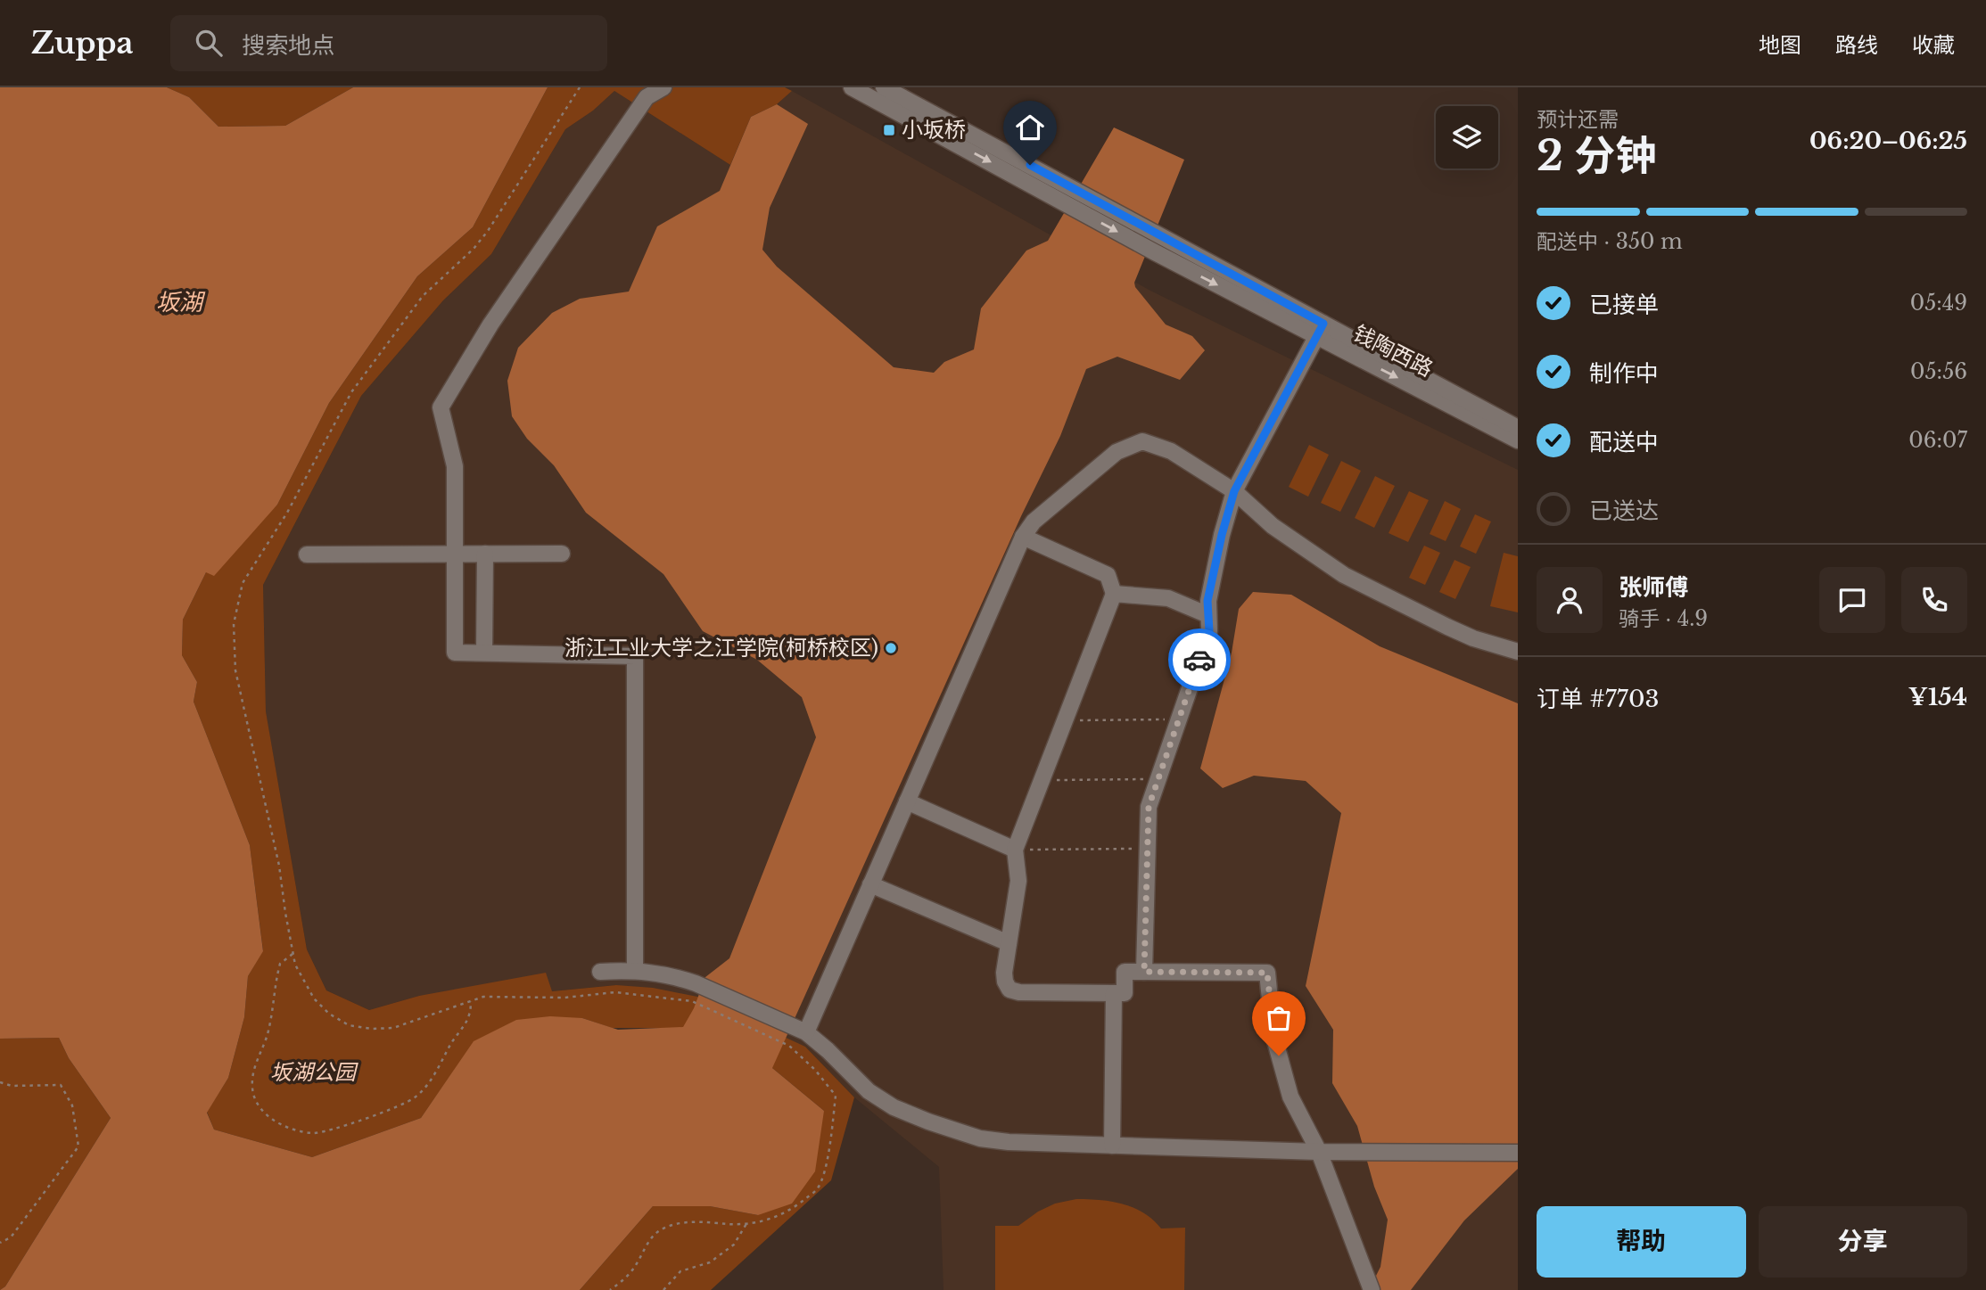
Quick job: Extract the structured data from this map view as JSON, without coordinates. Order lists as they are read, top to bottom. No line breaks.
{"streets":{"street":["钱陶西路"]},"water":["坂湖"],"parks":["坂湖公园"],"places":{"transit":["小坂桥"],"other":["浙江工业大学之江学院(柯桥校区)"]},"page":{"header":"Zuppa","search":"搜索地点","nav":["地图","路线","收藏"],"heading":["2 分钟","预计还需","06:20–06:25"],"panel":["张师傅","骑手 · 4.9","订单 #7703","¥154"],"bar":"配送中 · 350 m","list":[["已接单","05:49"],["制作中","05:56"],["配送中","06:07"],"已送达"],"buttons":["帮助","分享"]}}
